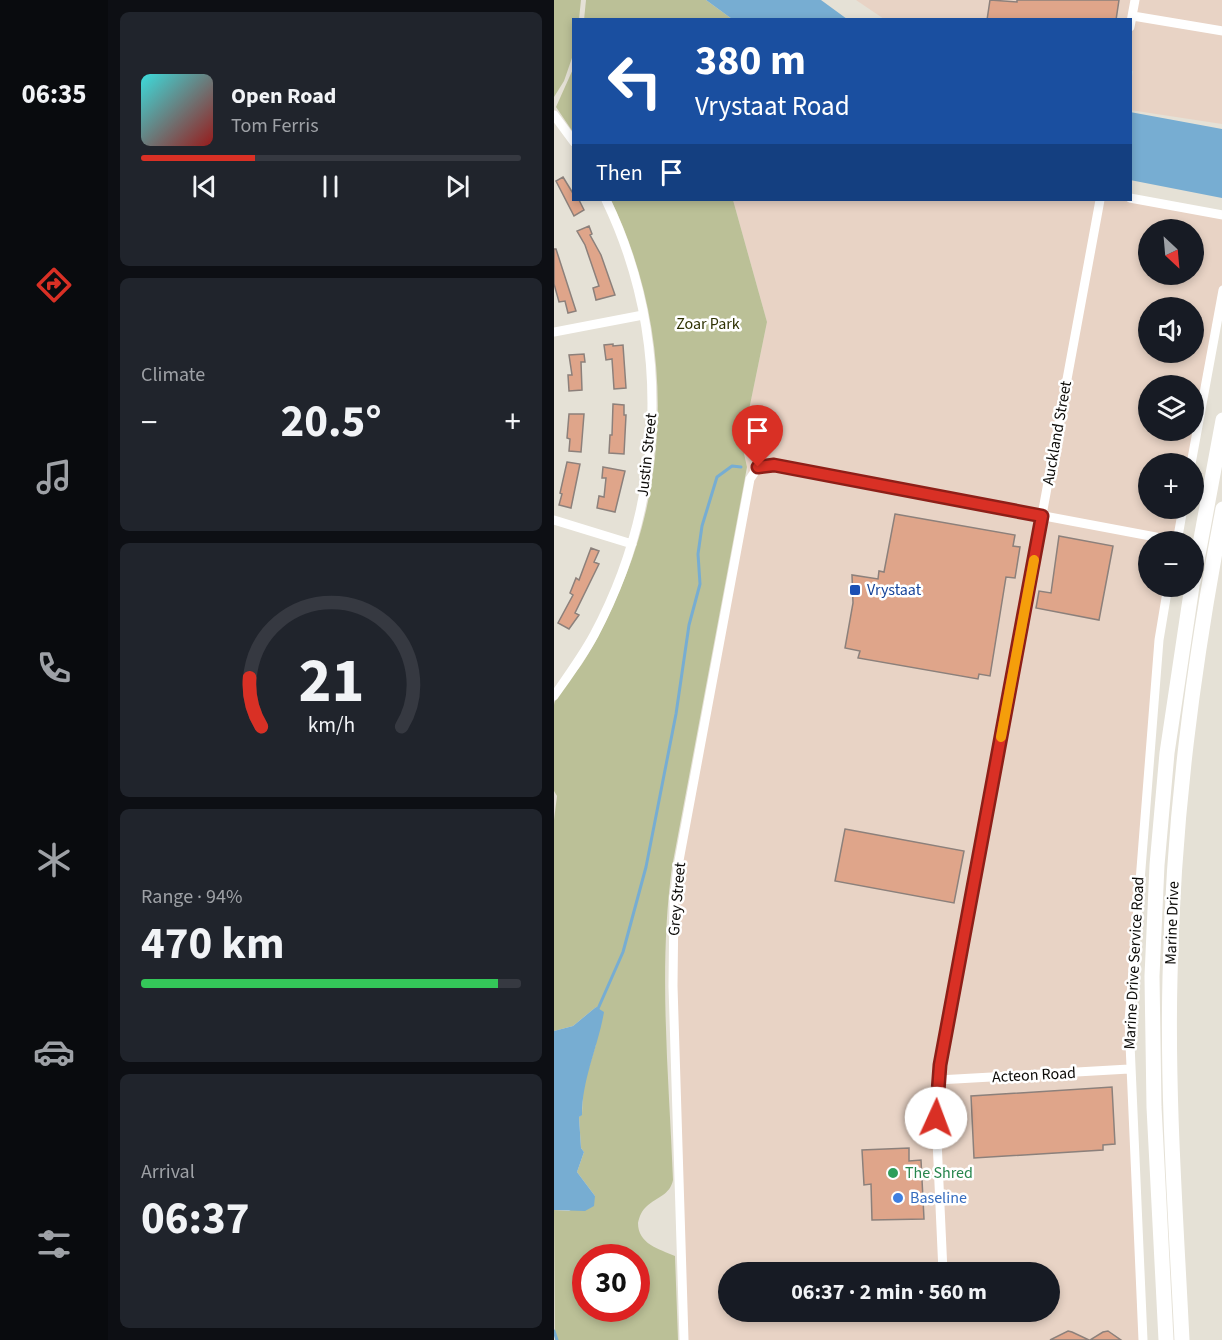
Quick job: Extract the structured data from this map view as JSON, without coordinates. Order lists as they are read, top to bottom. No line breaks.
{"streets":{"main road":["Marine Drive"],"street":["Auckland Street","Justin Street","Grey Street","Marine Drive Service Road","Acteon Road"]},"crossings":[["Auckland Street","Grey Street"],["Auckland Street","Acteon Road"],["Marine Drive Service Road","Acteon Road"]],"parks":["Zoar Park"],"places":{"transit":["Vrystaat"],"other":["The Shred","Baseline"]},"north":"bottom right","page":{"tabs":"06:35","turn":["380 m","Vrystaat Road"],"song":["Open Road","Tom Ferris"],"then":"Then","map_buttons":["+","−"],"tile":["Climate",["Range · 94%","470 km"],["Arrival","06:37"]],"heat":["−","20.5°","+"],"limit":"30","trip":"06:37 · 2 min · 560 m","gauge":["21","km/h"]}}
